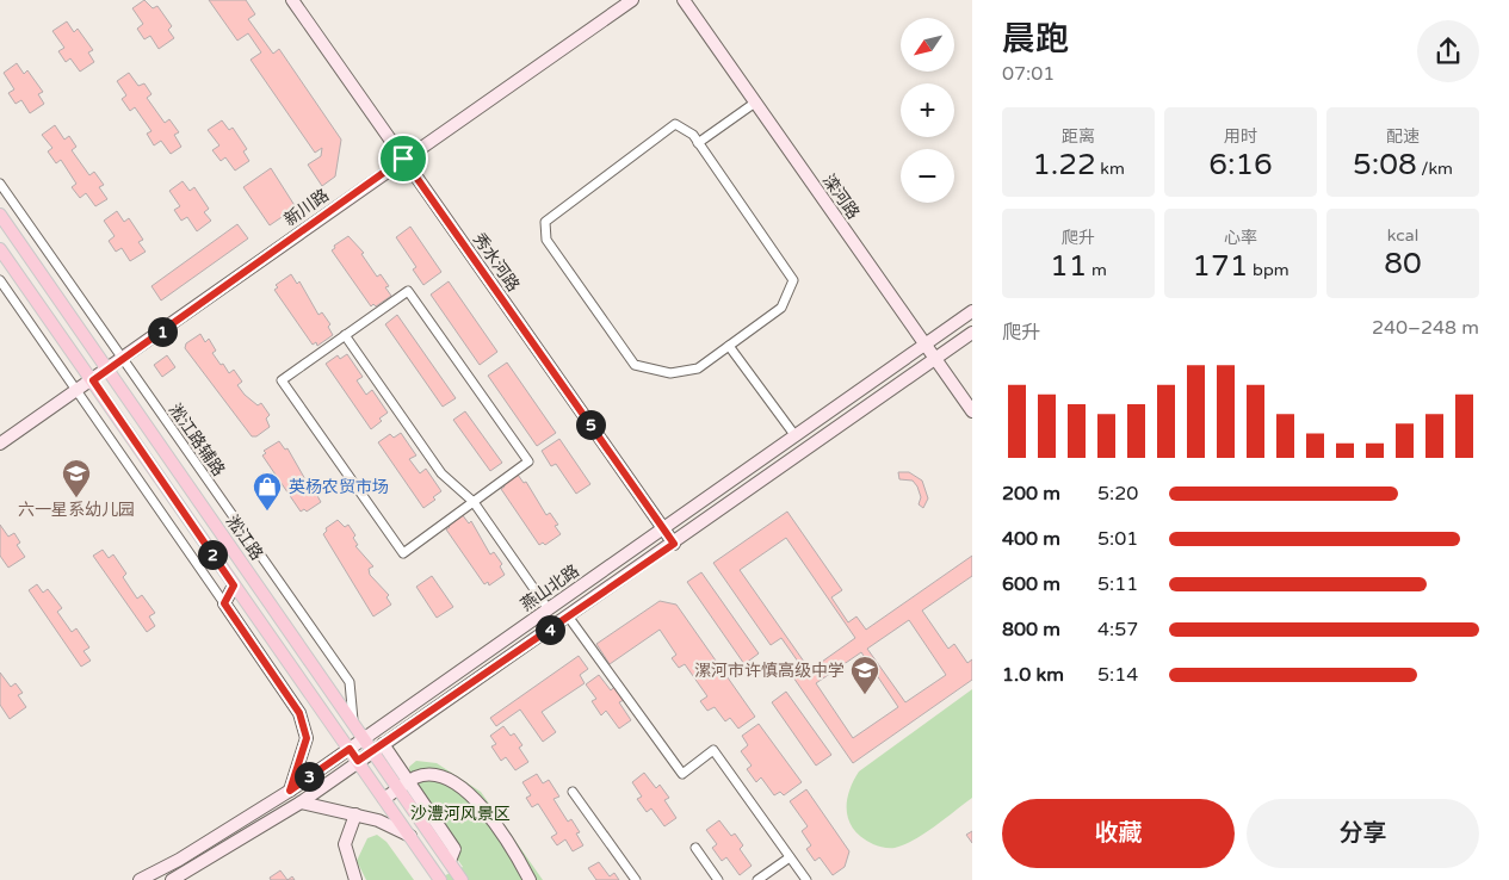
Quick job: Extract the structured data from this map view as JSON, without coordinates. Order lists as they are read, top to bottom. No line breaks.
{"streets":{"main road":["淞江路"],"street":["滦河路","新川路","秀水河路","淞江路辅路","燕山北路"]},"crossings":[["滦河路","燕山北路"],["新川路","秀水河路"],["新川路","淞江路辅路"],["新川路","淞江路"],["秀水河路","燕山北路"],["淞江路辅路","淞江路"],["淞江路","燕山北路"]],"parks":["沙澧河风景区"],"places":{"school or university":["六一星系幼儿园","漯河市许慎高级中学"],"shop":["英杨农贸市场"]},"north":"bottom left","page":{"heading":["晨跑","07:01"],"map_buttons":["+","−"],"stats":[["距离","1.22 km"],["用时","6:16"],["配速","5:08 /km"],["爬升","11 m"],["心率","171 bpm"],["kcal","80"]],"chart":["爬升","240–248 m"],"pins":["1","5","2","4","3"],"list":[{"name":"200 m","note":"5:20"},{"name":"400 m","note":"5:01"},{"name":"600 m","note":"5:11"},{"name":"800 m","note":"4:57"},{"name":"1.0 km","note":"5:14"}],"buttons":["收藏","分享"]}}
